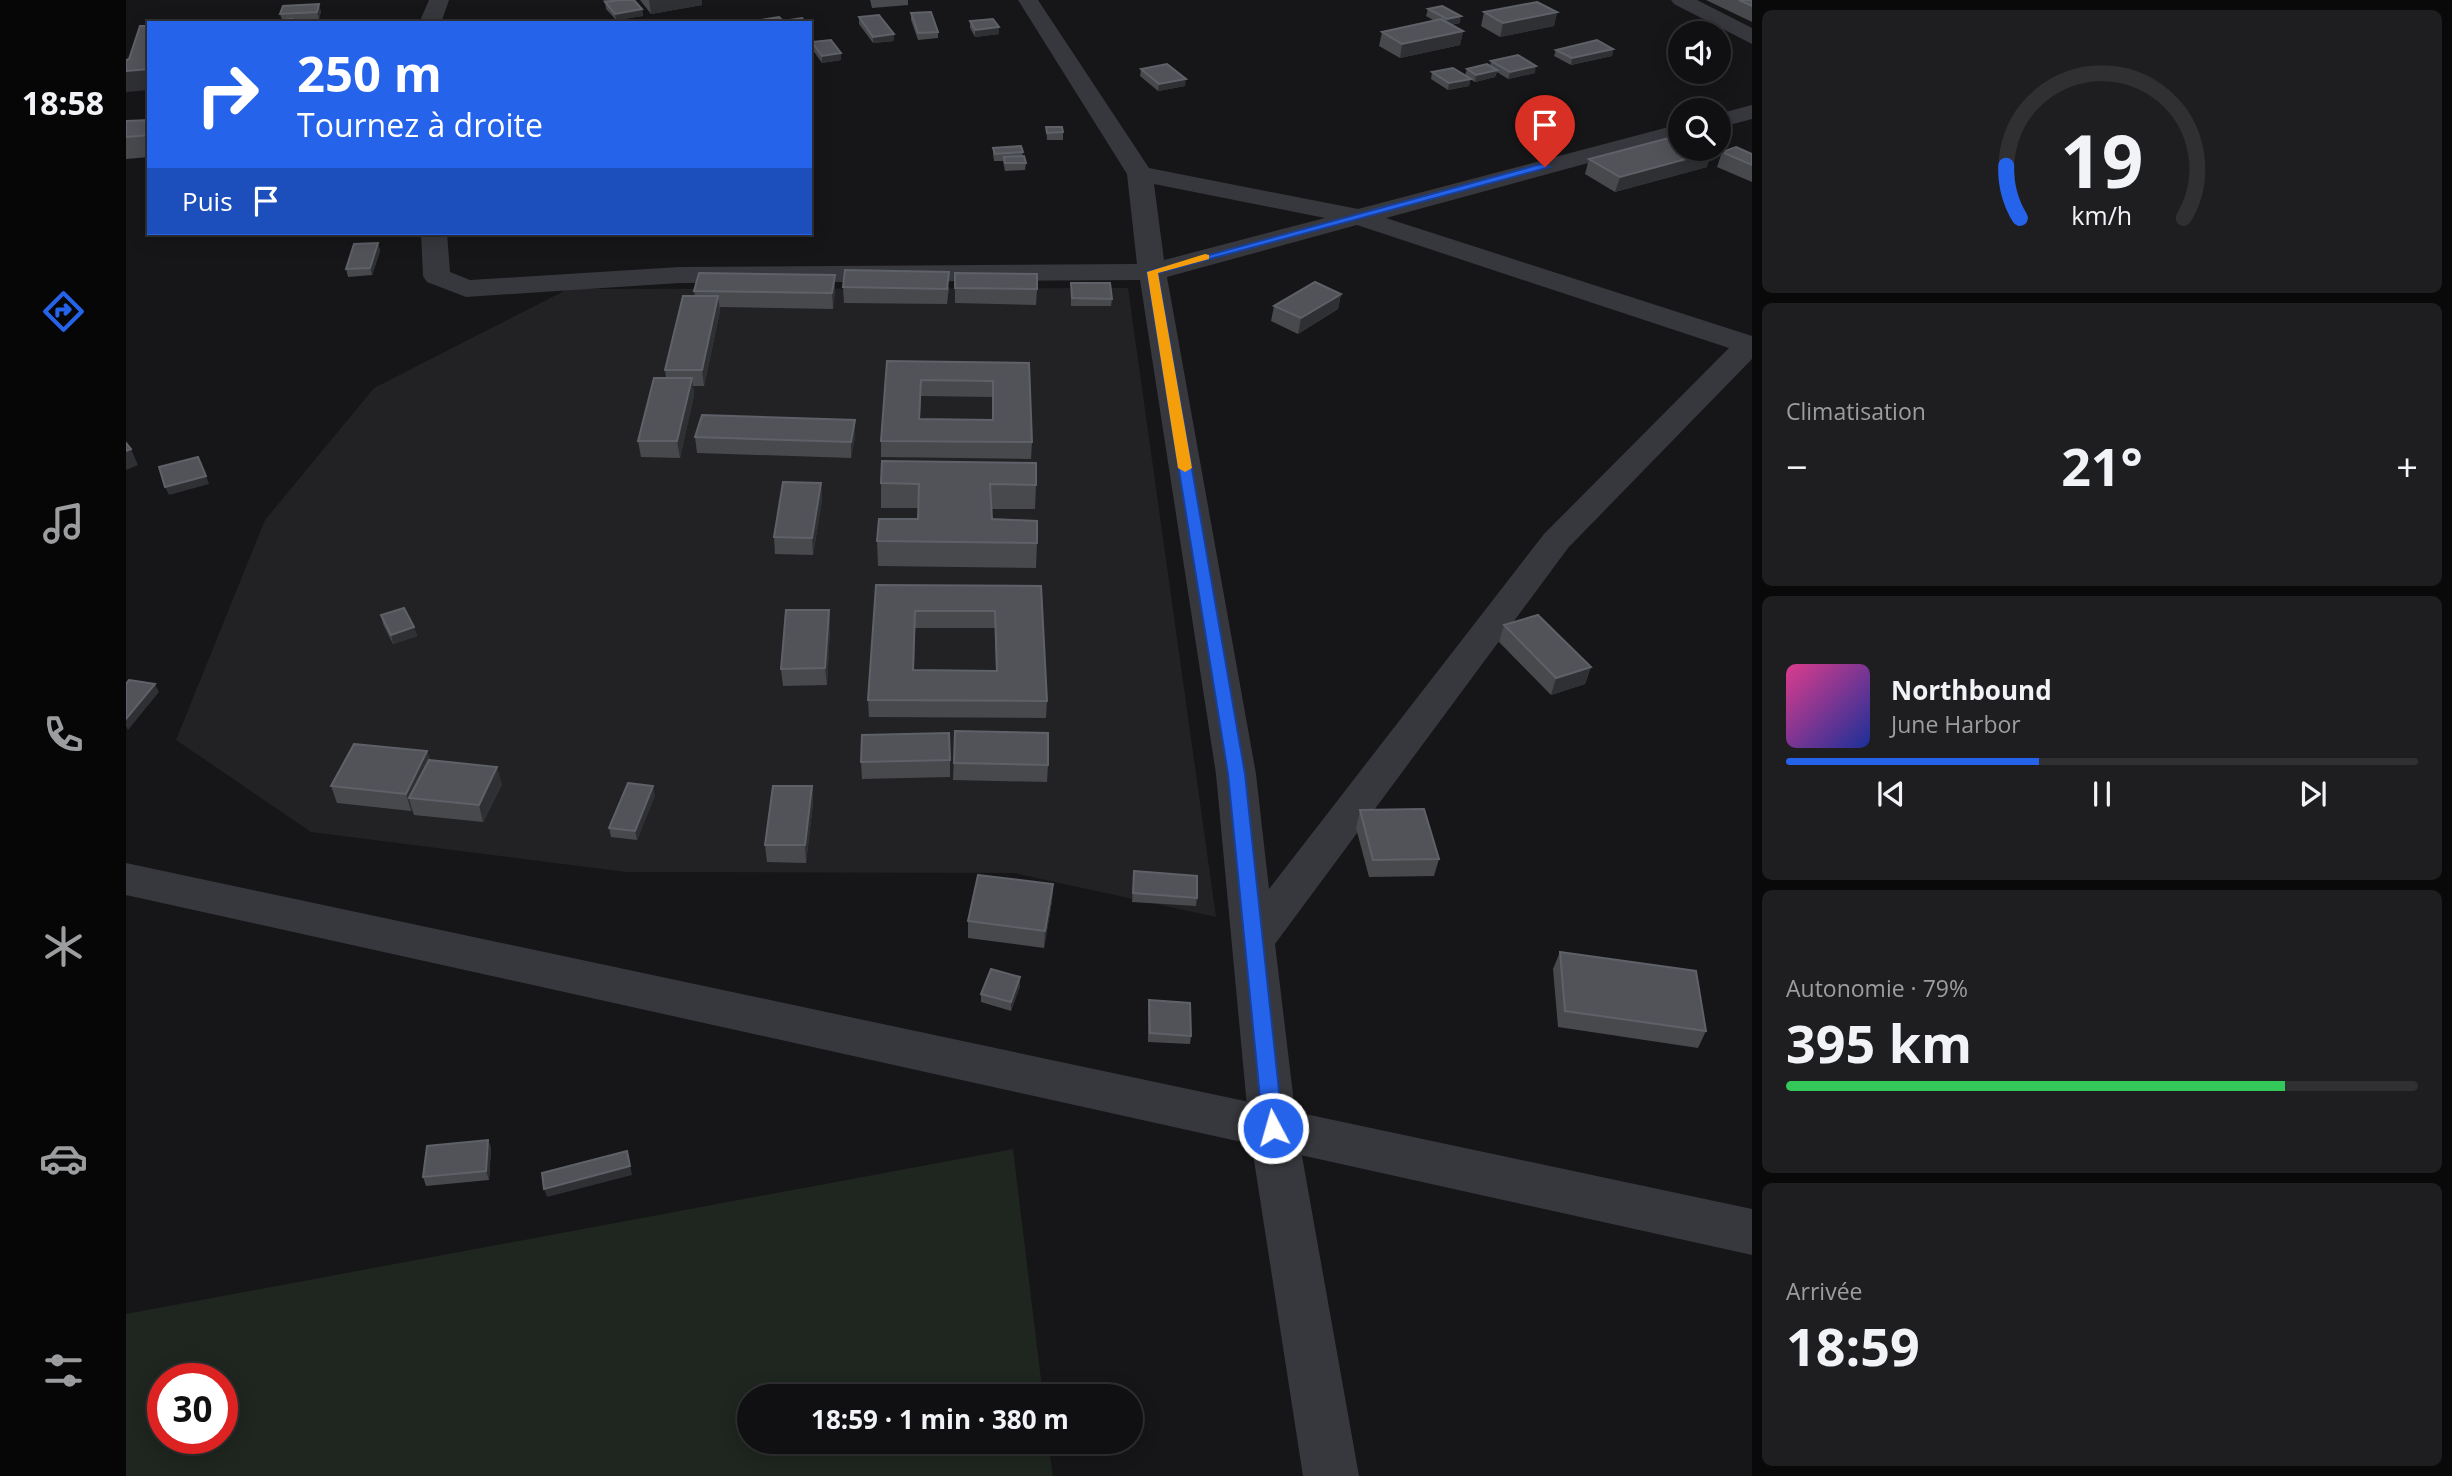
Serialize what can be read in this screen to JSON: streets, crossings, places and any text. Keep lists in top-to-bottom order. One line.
{"page":{"tabs":"18:58","turn":["250 m","Tournez à droite"],"then":"Puis","tile":["Climatisation",["Autonomie · 79%","395 km"],["Arrivée","18:59"]],"heat":["−","21°","+"],"song":["Northbound","June Harbor"],"limit":"30","trip":"18:59 · 1 min · 380 m","gauge":["19","km/h"]}}
